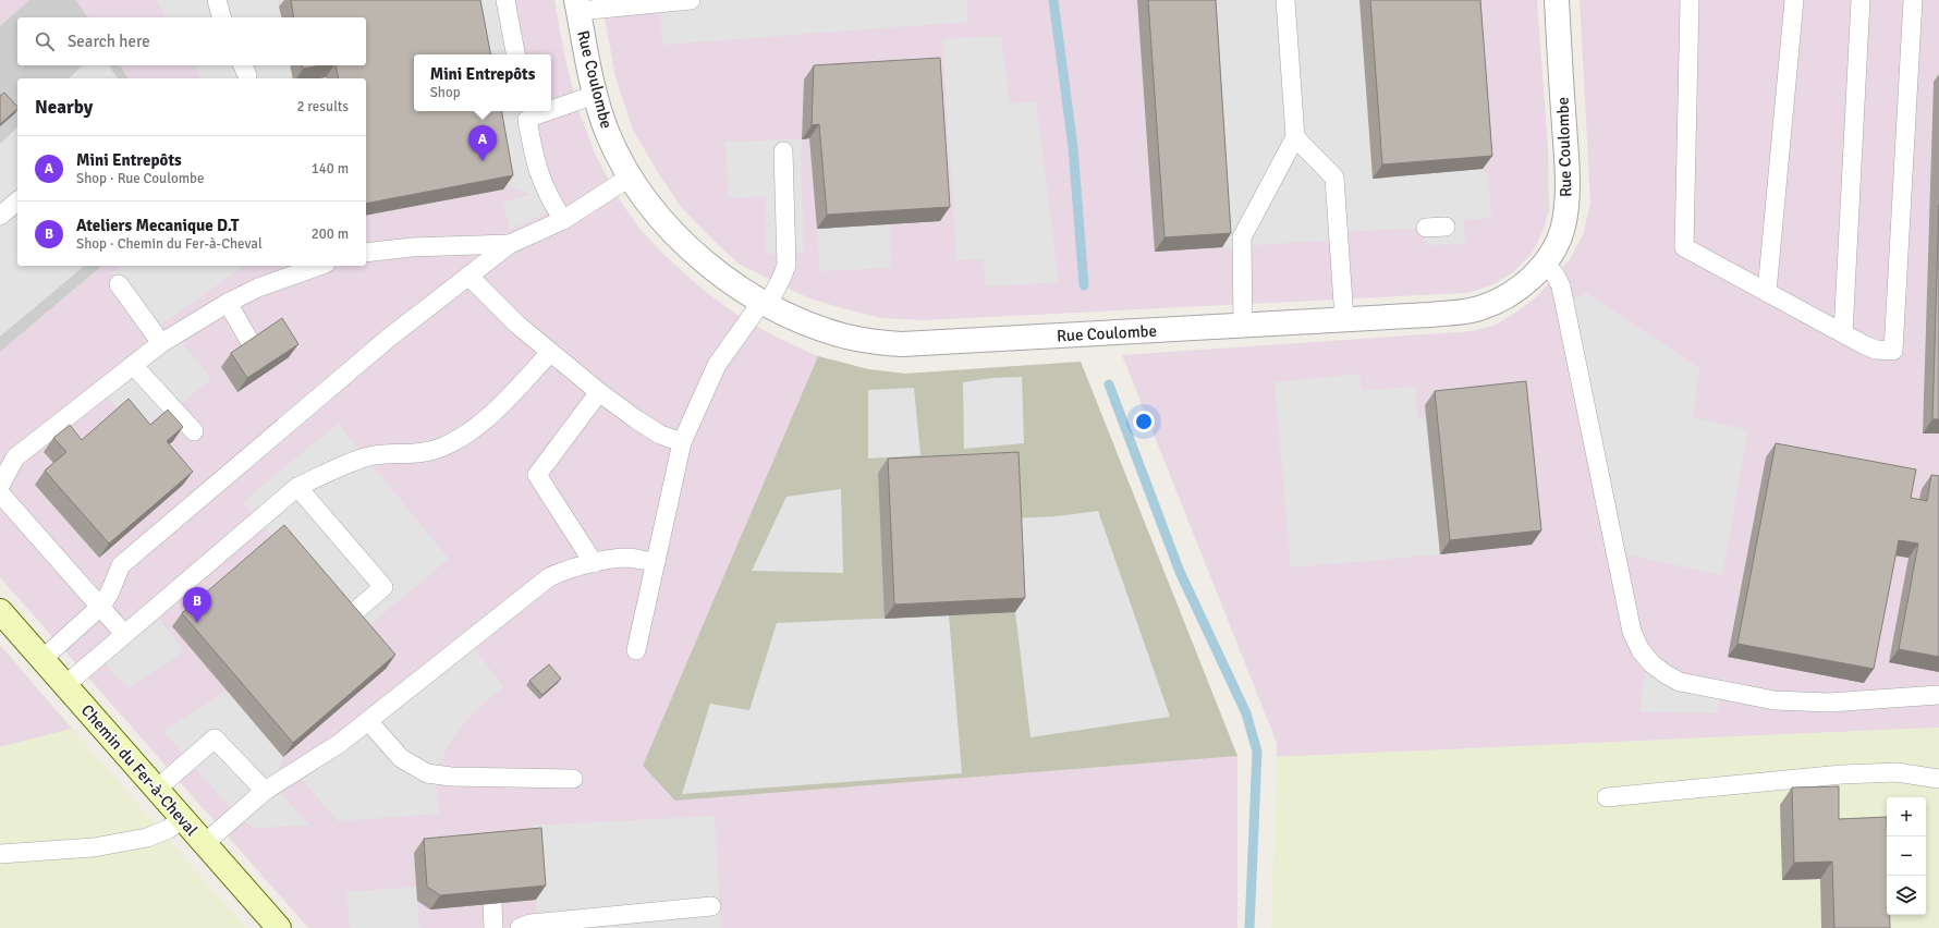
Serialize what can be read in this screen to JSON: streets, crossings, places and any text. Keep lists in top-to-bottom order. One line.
{"streets":{"street":["Rue Coulombe","Chemin du Fer-à-Cheval"]},"page":{"search":"Search here","popup":["Mini Entrepôts","Shop"],"heading":["Nearby","2 results"],"pins":["A","B"],"list":[{"mark":"A","name":"Mini Entrepôts","note":"Shop · Rue Coulombe","value":"140 m"},{"mark":"B","name":"Ateliers Mecanique D.T","note":"Shop · Chemin du Fer-à-Cheval","value":"200 m"}],"map_buttons":["+","−"]}}
